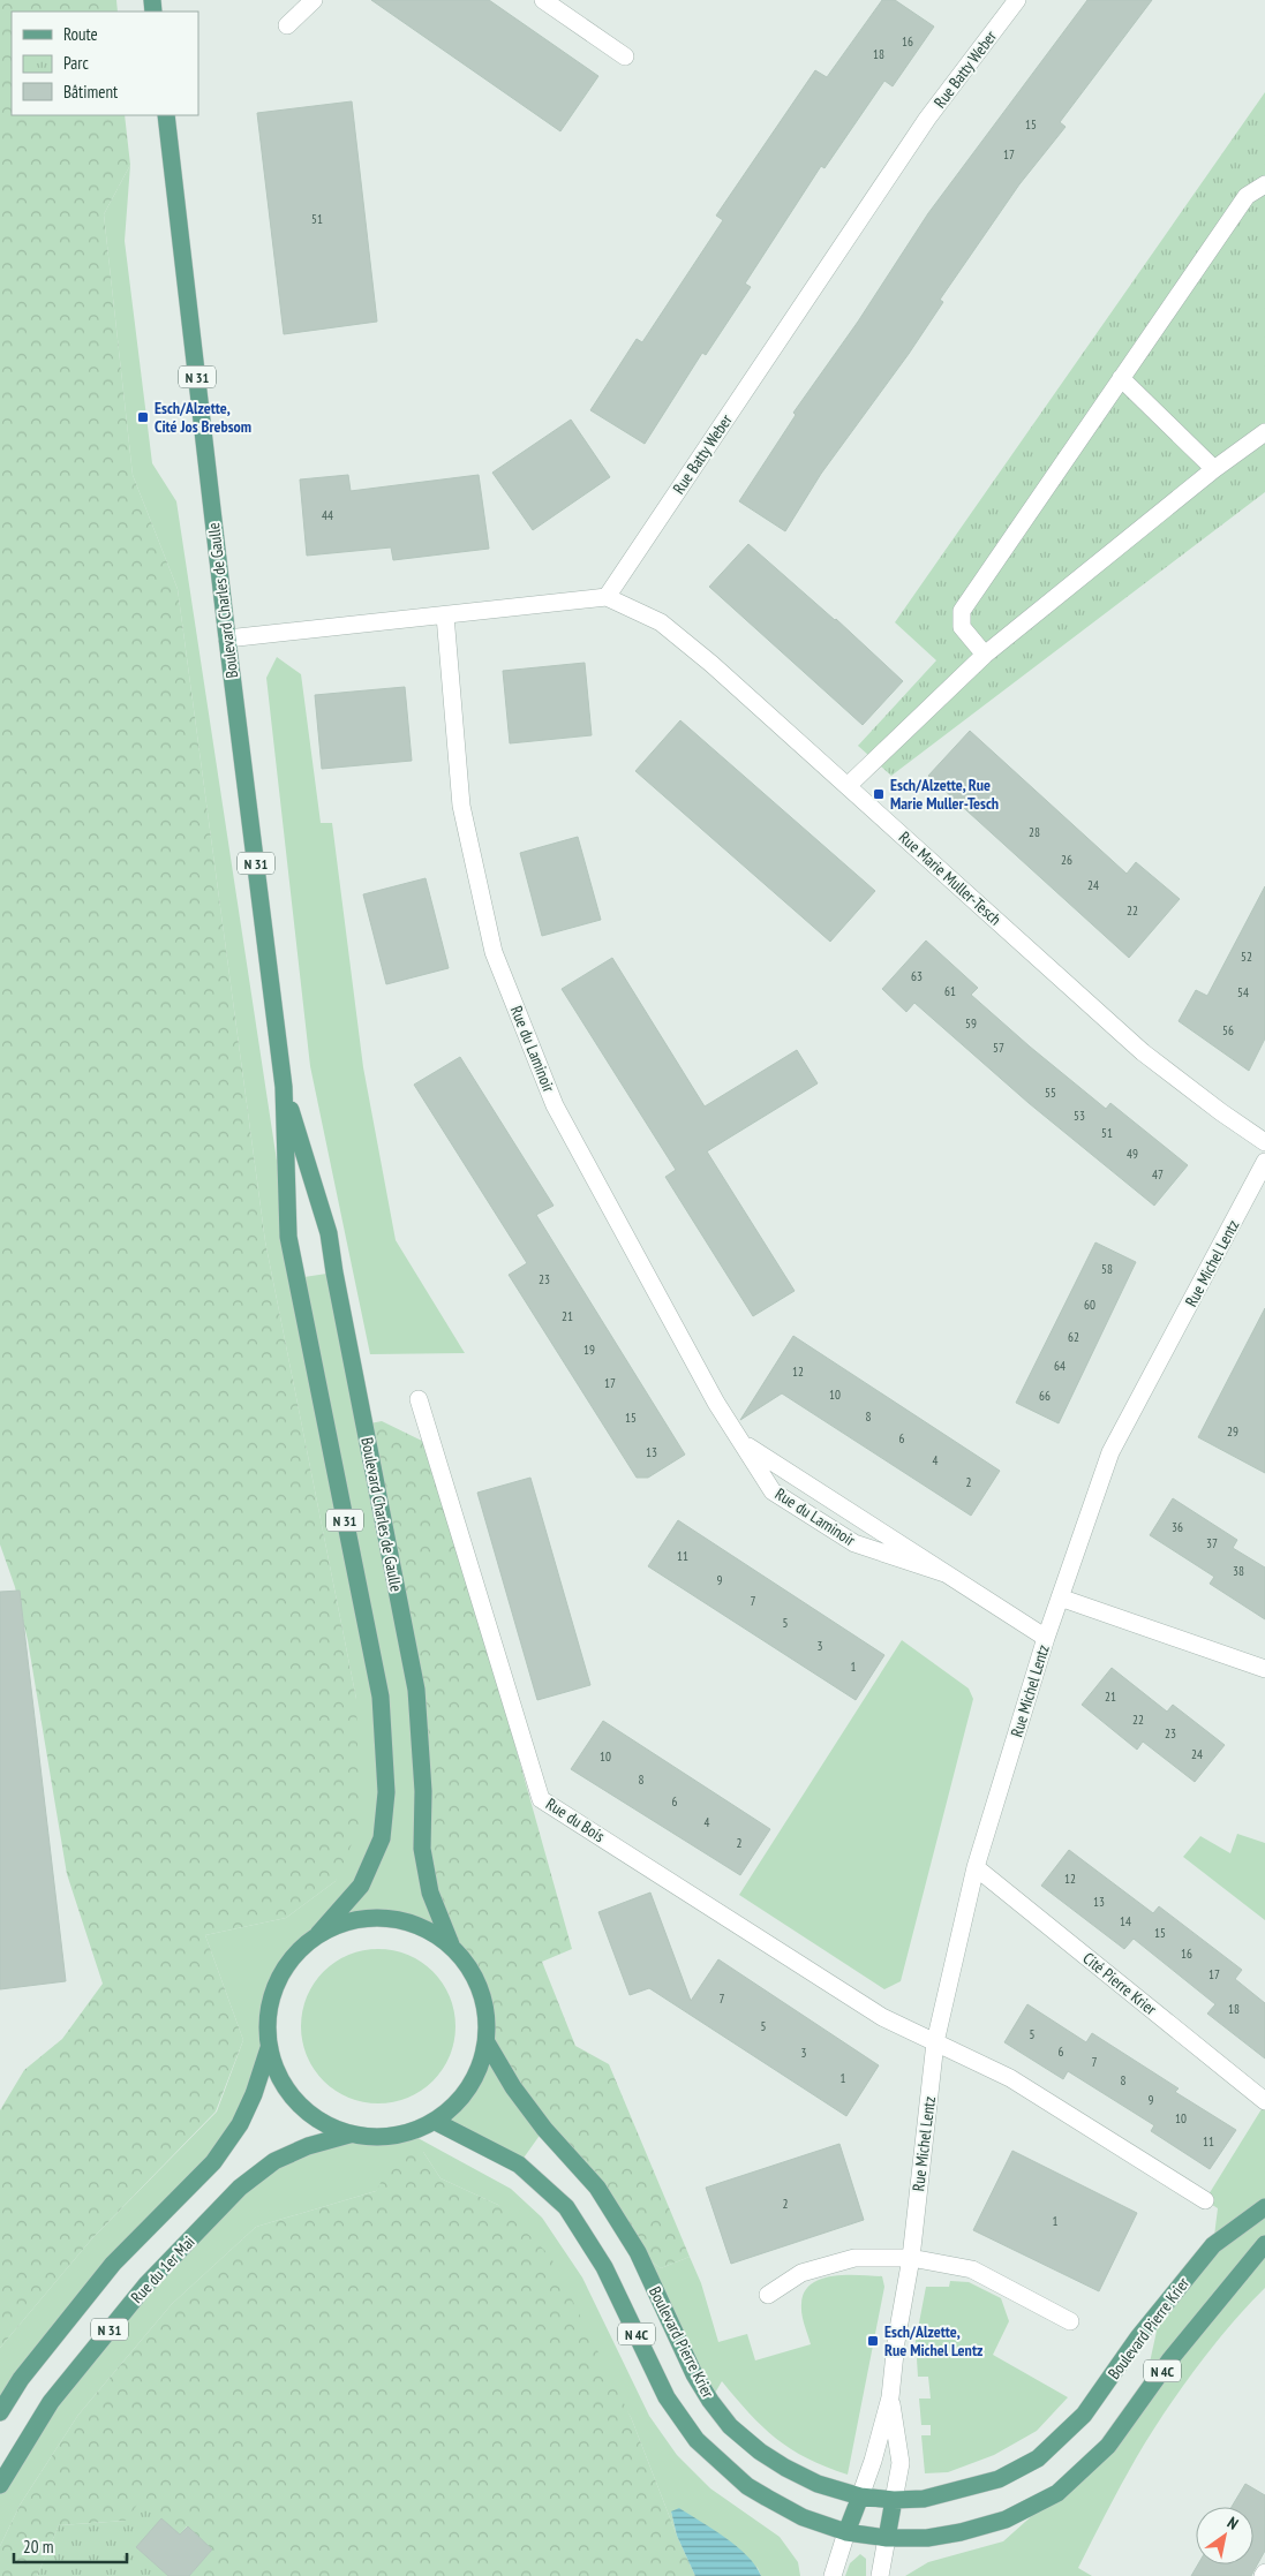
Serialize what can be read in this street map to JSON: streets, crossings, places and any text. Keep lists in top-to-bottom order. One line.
{"streets":{"main road":["N 31","Boulevard Charles de Gaulle","Rue du 1er Mai","Boulevard Pierre Krier","N 4C"],"street":["Rue Batty Weber","Rue Marie Muller-Tesch","Rue du Laminoir","Rue Michel Lentz","Rue du Bois","Cité Pierre Krier"]},"crossings":[["Rue Batty Weber","Rue Marie Muller-Tesch"],["Rue du Laminoir","Rue Michel Lentz"],["Rue Michel Lentz","Rue du Bois"],["Rue Michel Lentz","Cité Pierre Krier"]],"places":{"transit":["Esch/Alzette, Cité Jos Brebsom","Esch/Alzette, Rue Marie Muller-Tesch","Esch/Alzette, Rue Michel Lentz"]},"house_numbers":["16","18","15","17","51","44","28","26","24","22","52","63","61","54","59","56","57","55","53","51","49","47","58","23","60","21","62","19","64","12","17","10","66","8","15","29","6","13","4","2","36","37","11","38","9","7","5","3","1","21","22","23","24","10","8","6","4","2","12","13","14","15","16","17","7","18","5","5","6","3","7","1","8","9","10","11","2","1"],"legend":["Route","Parc","Bâtiment"],"scale_bar":"20 m","north":"top right"}
